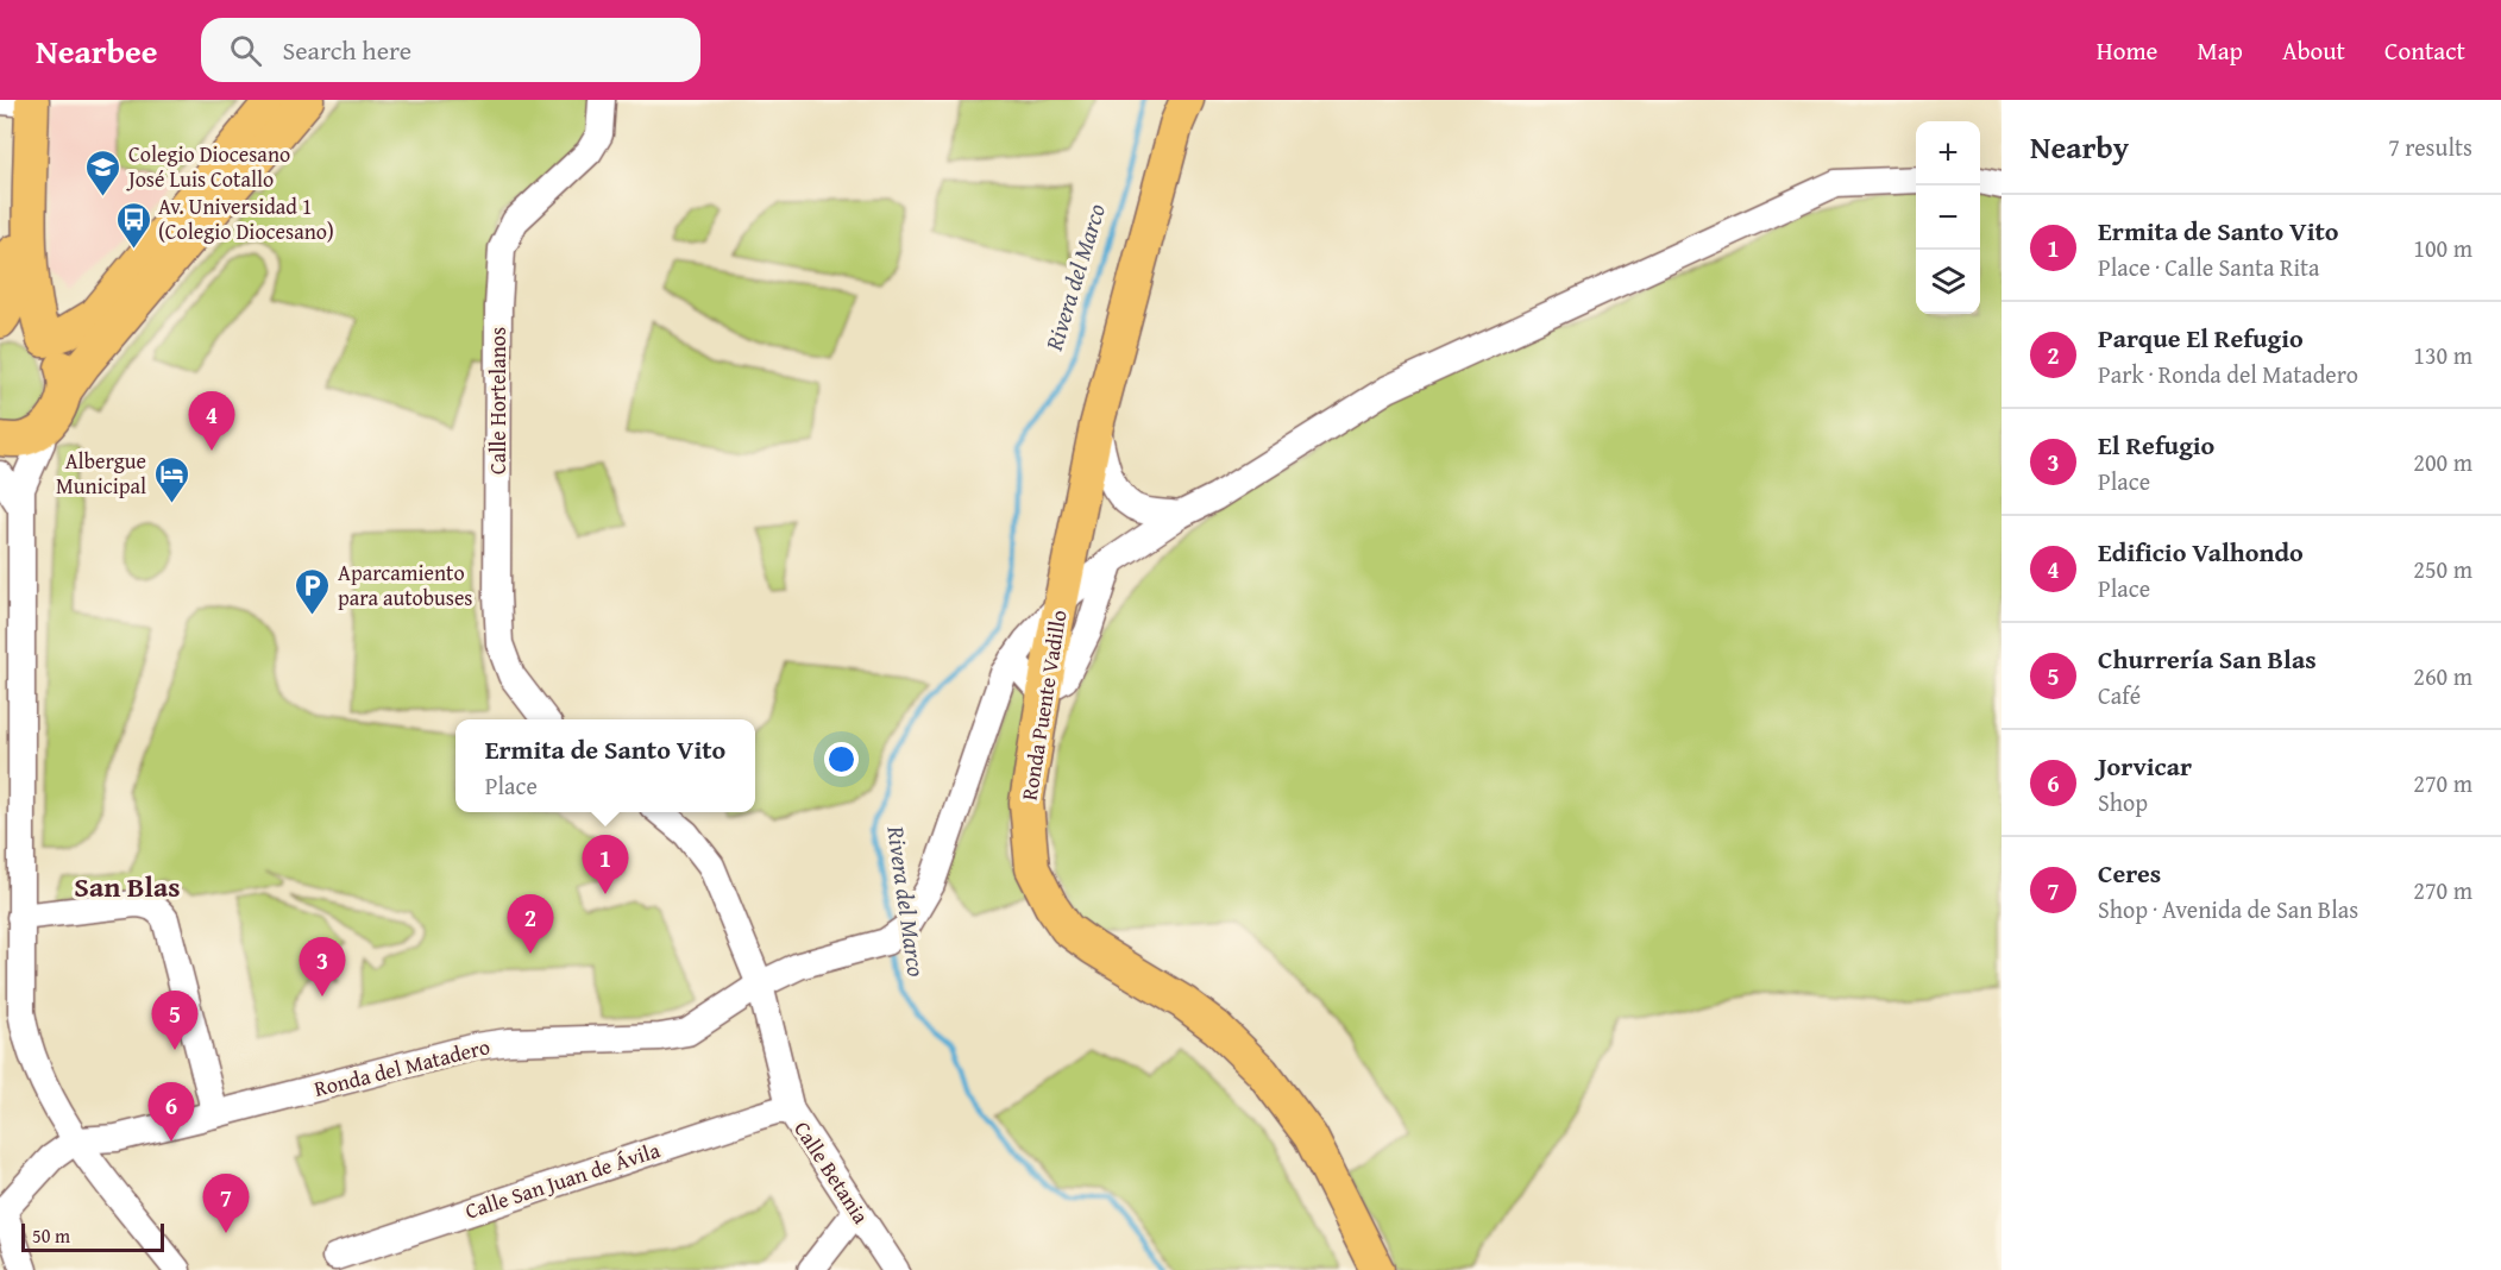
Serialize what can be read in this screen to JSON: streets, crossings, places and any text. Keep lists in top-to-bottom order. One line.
{"streets":{"main road":["Ronda Puente Vadillo"],"street":["Calle Hortelanos","Ronda del Matadero","Calle Betania","Calle San Juan de Ávila"]},"crossings":[["Ronda del Matadero","Calle Betania"],["Calle Betania","Calle San Juan de Ávila"]],"districts":["San Blas"],"water":["Rivera del Marco"],"places":{"school or university":["Colegio Diocesano José Luis Cotallo"],"bus stop":["Av. Universidad 1 (Colegio Diocesano)"],"hotel":["Albergue Municipal"],"parking":["Aparcamiento para autobuses"]},"scale_bar":"50 m","page":{"header":"Nearbee","search":"Search here","nav":["Home","Map","About","Contact"],"heading":["Nearby","7 results"],"map_buttons":["+","−"],"list":[{"mark":"1","name":"Ermita de Santo Vito","note":"Place · Calle Santa Rita","value":"100 m"},{"mark":"2","name":"Parque El Refugio","note":"Park · Ronda del Matadero","value":"130 m"},{"mark":"3","name":"El Refugio","note":"Place","value":"200 m"},{"mark":"4","name":"Edificio Valhondo","note":"Place","value":"250 m"},{"mark":"5","name":"Churrería San Blas","note":"Café","value":"260 m"},{"mark":"6","name":"Jorvicar","note":"Shop","value":"270 m"},{"mark":"7","name":"Ceres","note":"Shop · Avenida de San Blas","value":"270 m"}],"pins":["4","1","2","3","5","6","7"],"popup":["Ermita de Santo Vito","Place"],"scale":"50 m"}}
